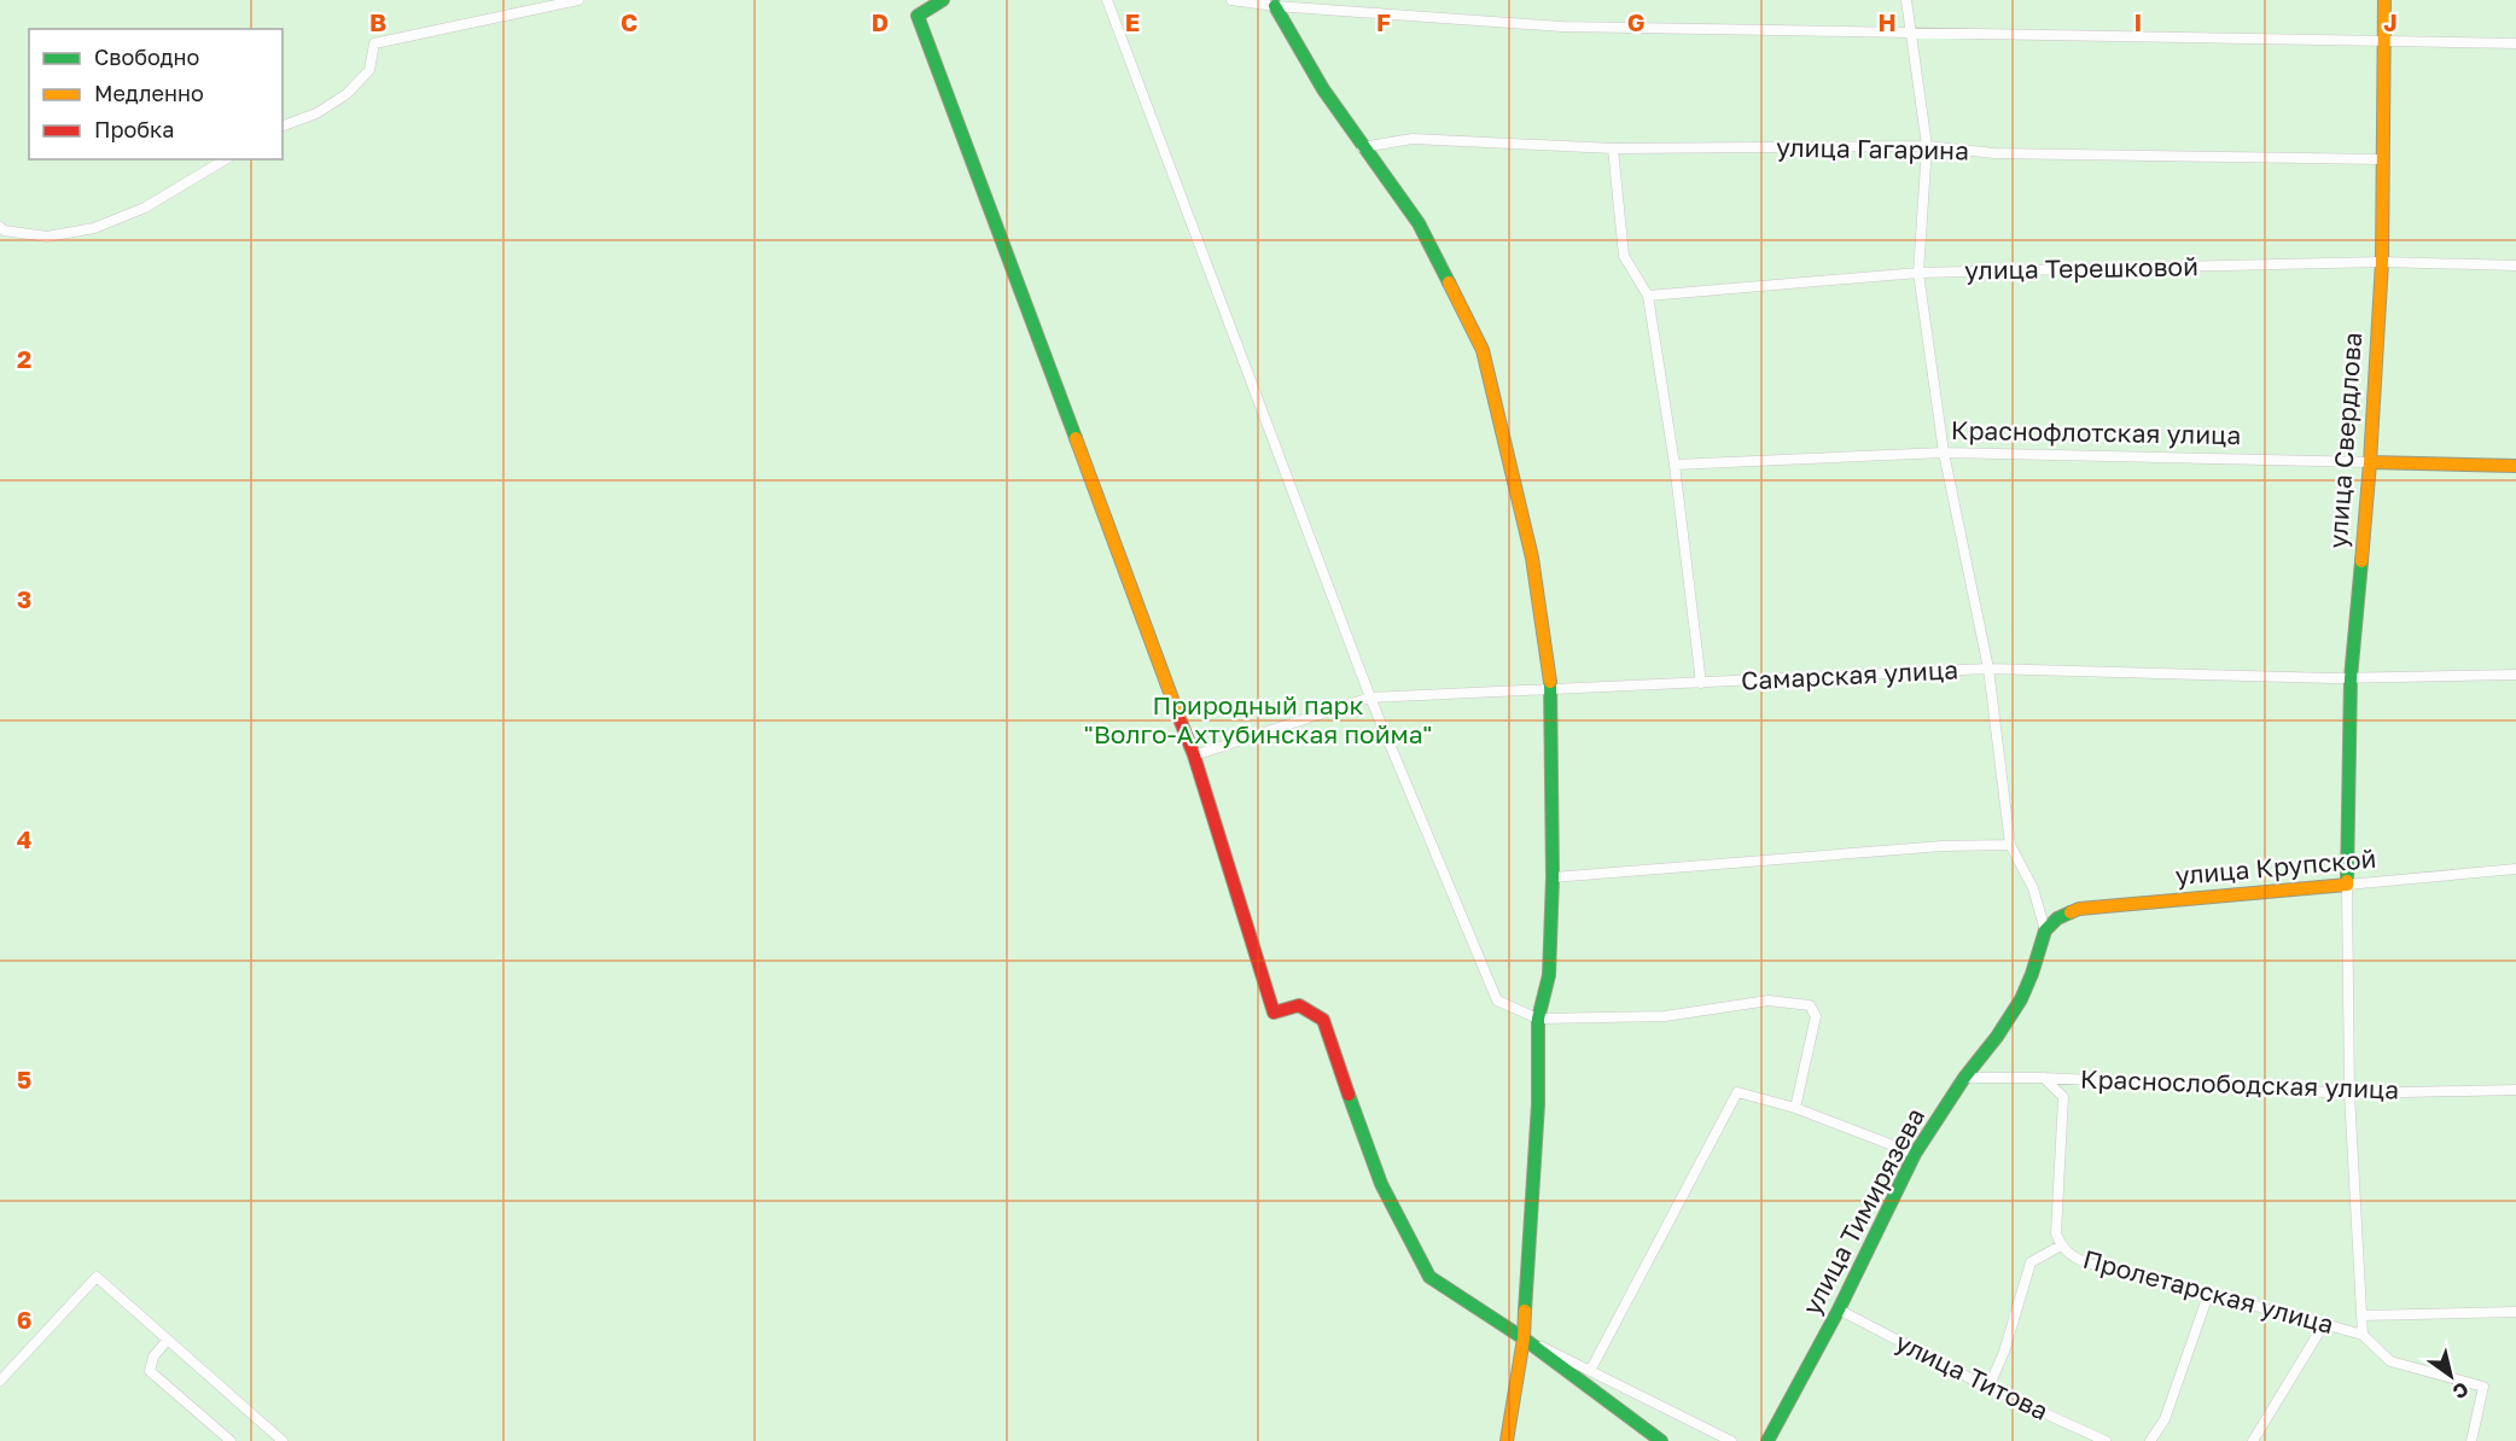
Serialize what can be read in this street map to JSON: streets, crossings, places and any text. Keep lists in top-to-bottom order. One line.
{"streets":{"street":["улица Гагарина","улица Терешковой","Краснофлотская улица","улица Свердлова","Самарская улица","улица Крупской","Краснослободская улица","улица Тимирязева","Пролетарская улица","улица Титова"]},"crossings":[["улица Гагарина","улица Свердлова"],["улица Терешковой","улица Свердлова"],["Краснофлотская улица","улица Свердлова"],["улица Свердлова","Самарская улица"],["улица Свердлова","улица Крупской"],["улица Крупской","улица Тимирязева"],["Краснослободская улица","улица Тимирязева"],["Краснослободская улица","Пролетарская улица"],["улица Тимирязева","улица Титова"]],"parks":["Природный парк \"Волго-Ахтубинская пойма\""],"legend":["Свободно","Медленно","Пробка"],"north":"bottom right","grid":{"columns":["B","C","D","E","F","G","H","I","J"],"rows":["2","3","4","5","6"]}}
